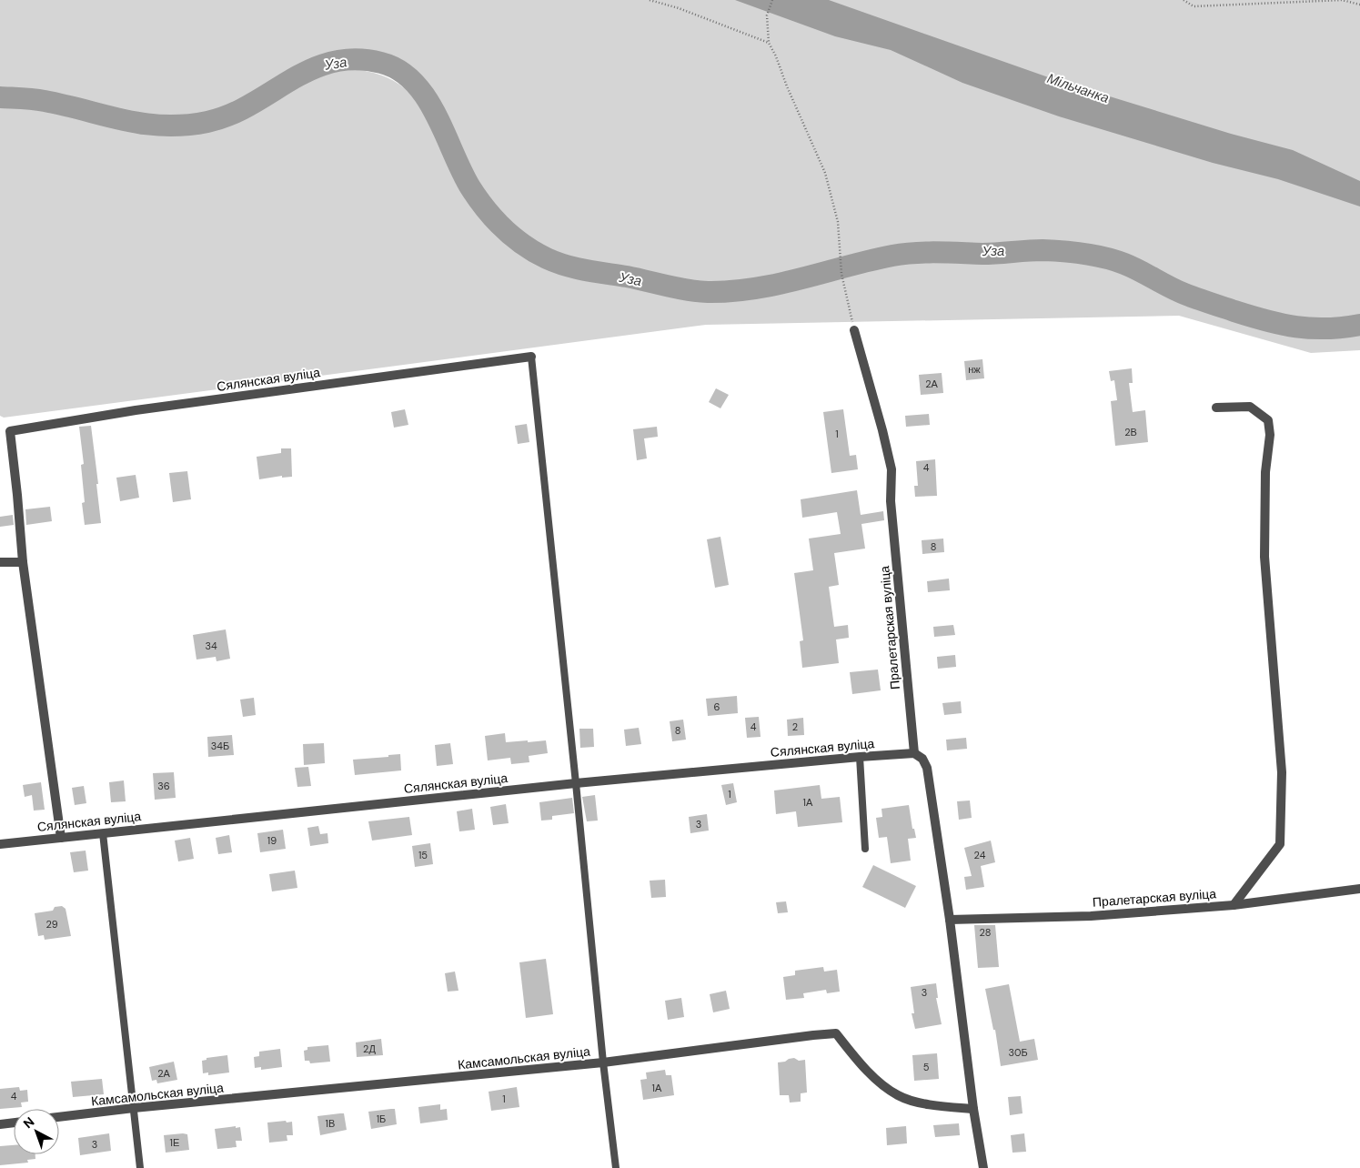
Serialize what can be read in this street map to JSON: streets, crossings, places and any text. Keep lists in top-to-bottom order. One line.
{"streets":{"street":["Сялянская вуліца","Пралетарская вуліца","Камсамольская вуліца"]},"crossings":[["Сялянская вуліца","Пралетарская вуліца"]],"water":["Уза","Мільчанка"],"house_numbers":["нж","2А","2В","1","4","8","34","6","4","2","8","34Б","36","1","1А","3","19","15","24","29","28","3","2Д","30Б","5","2А","1А","4","1","1Б","1В","1Е","3"],"north":"top left"}
